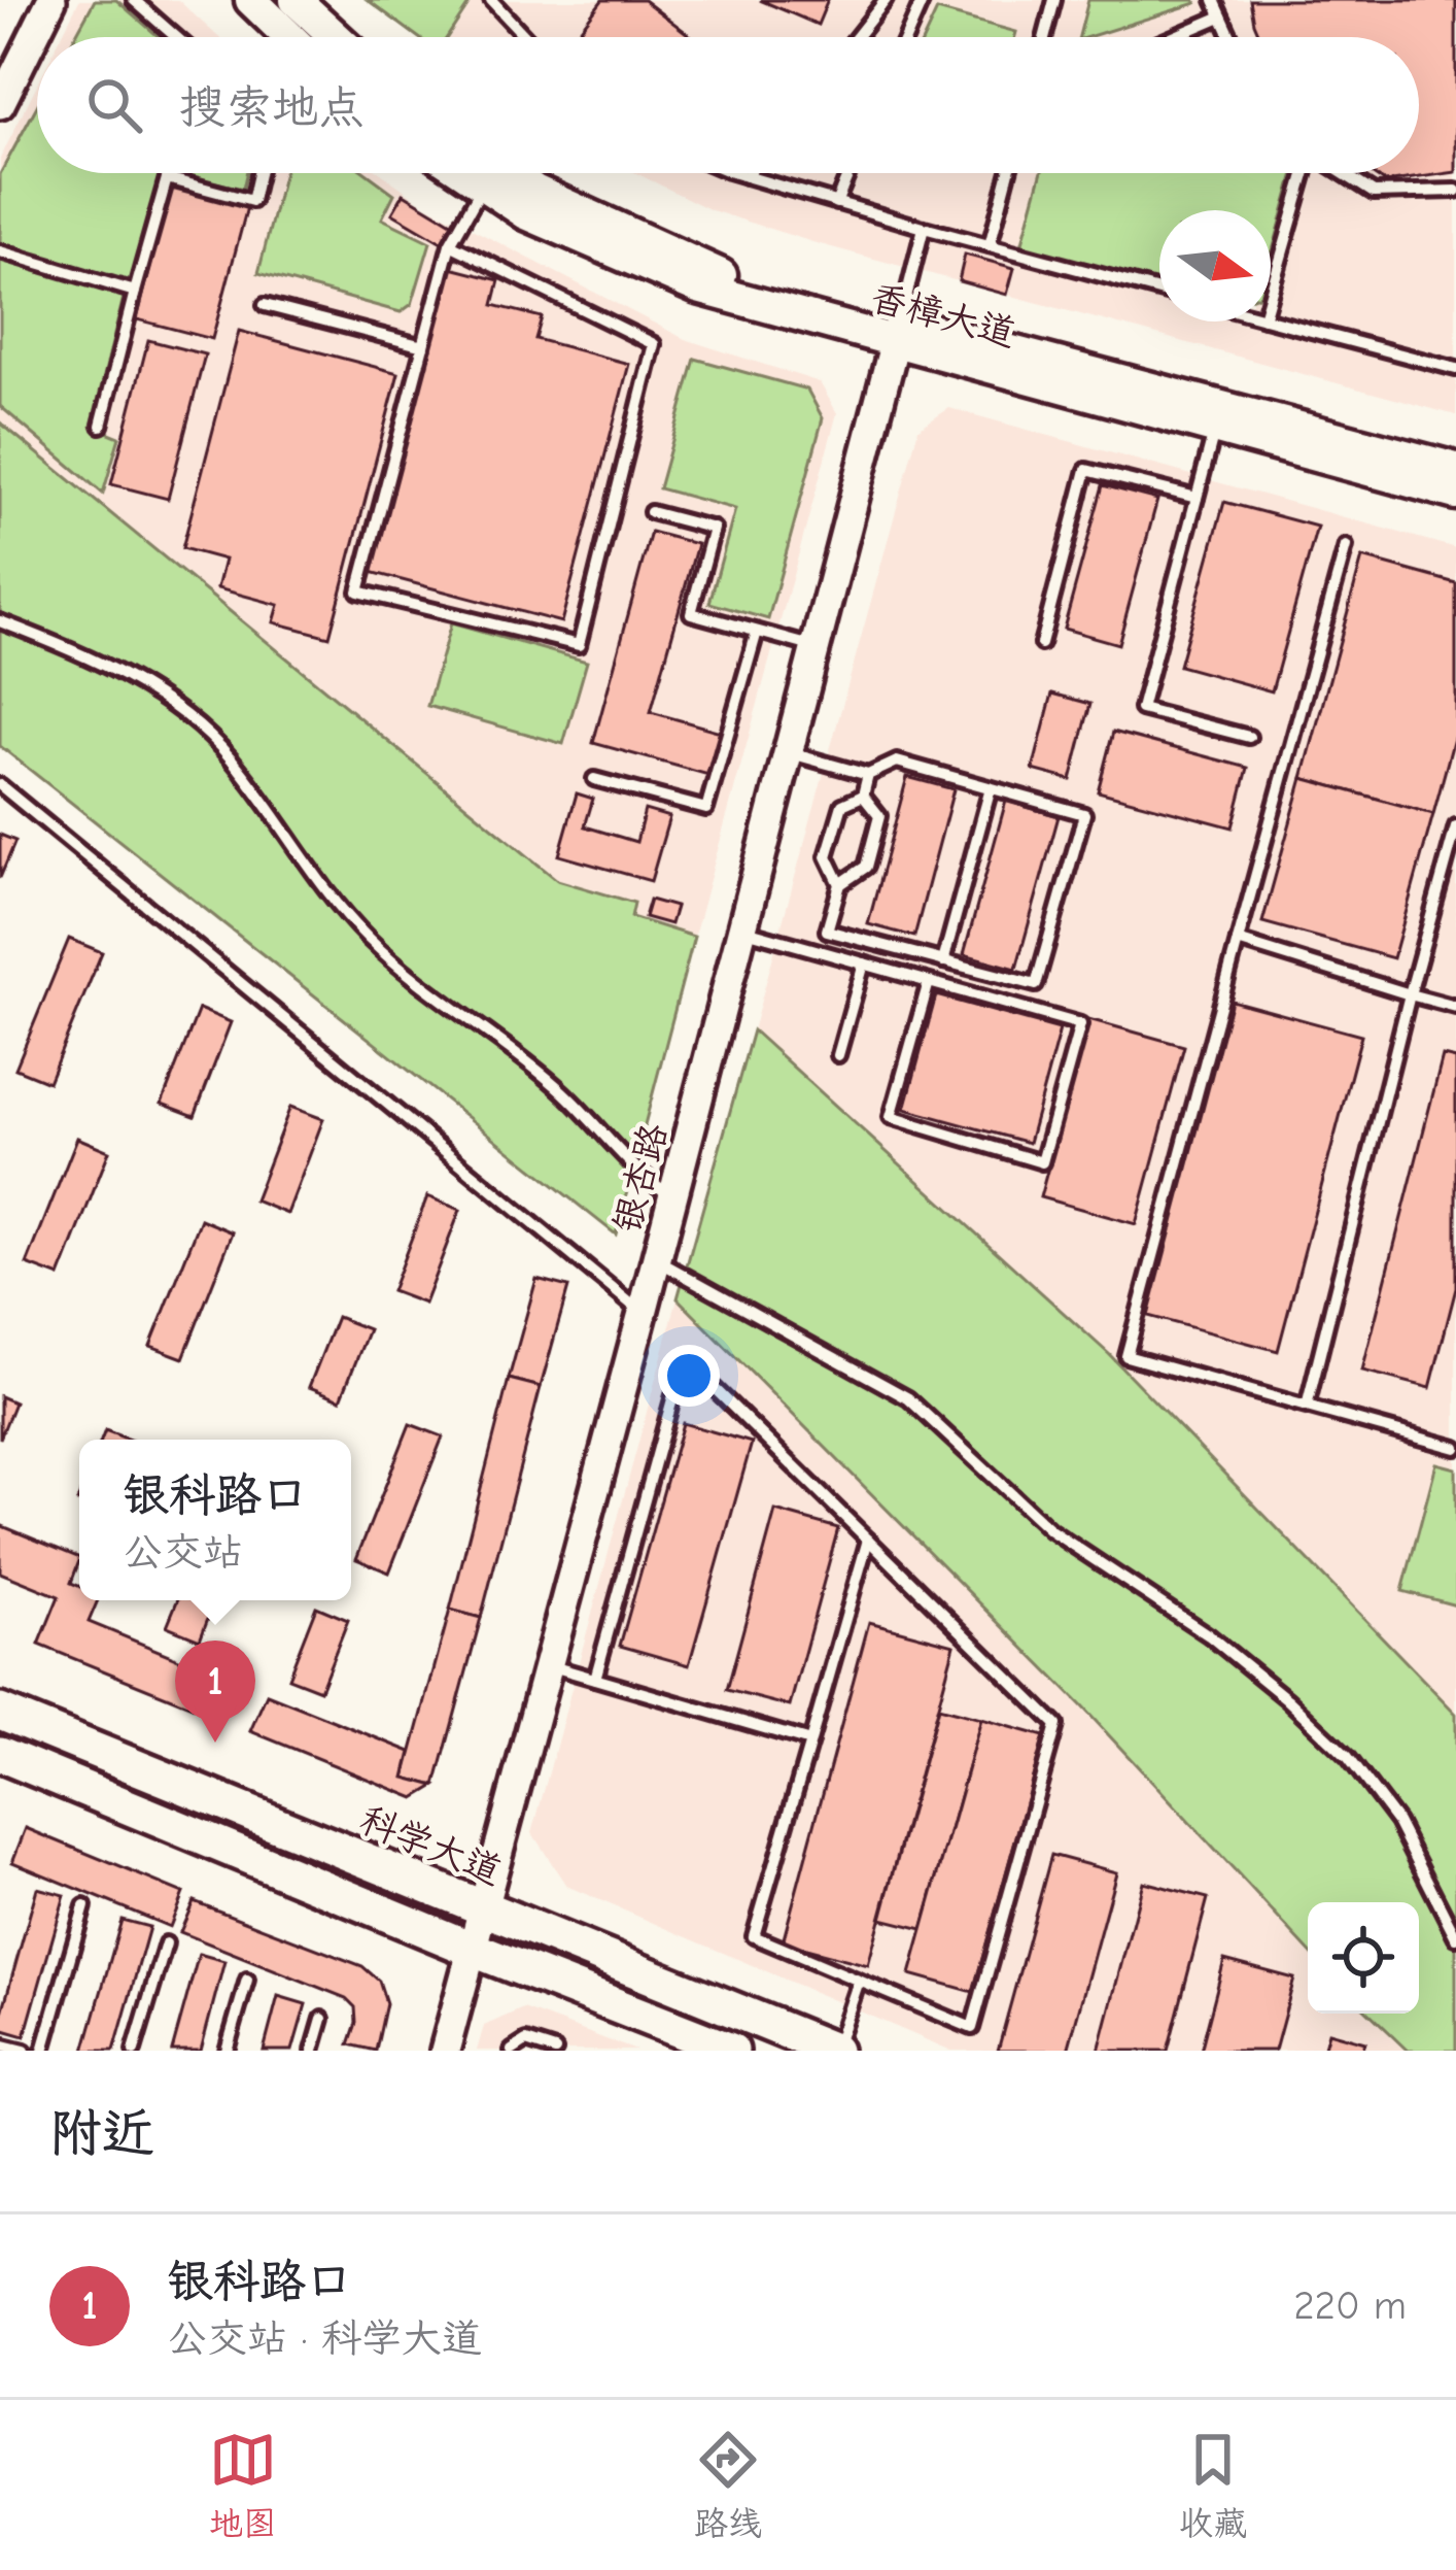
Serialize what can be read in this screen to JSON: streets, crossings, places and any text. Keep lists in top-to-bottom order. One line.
{"streets":{"main road":["香樟大道","科学大道"],"street":["银杏路"]},"crossings":[["香樟大道","银杏路"],["银杏路","科学大道"]],"north":"right","page":{"search":"搜索地点","popup":["银科路口","公交站"],"pins":"1","heading":"附近","list":[{"mark":"1","name":"银科路口","note":"公交站 · 科学大道","value":"220 m"}],"nav":["地图","路线","收藏"]}}
